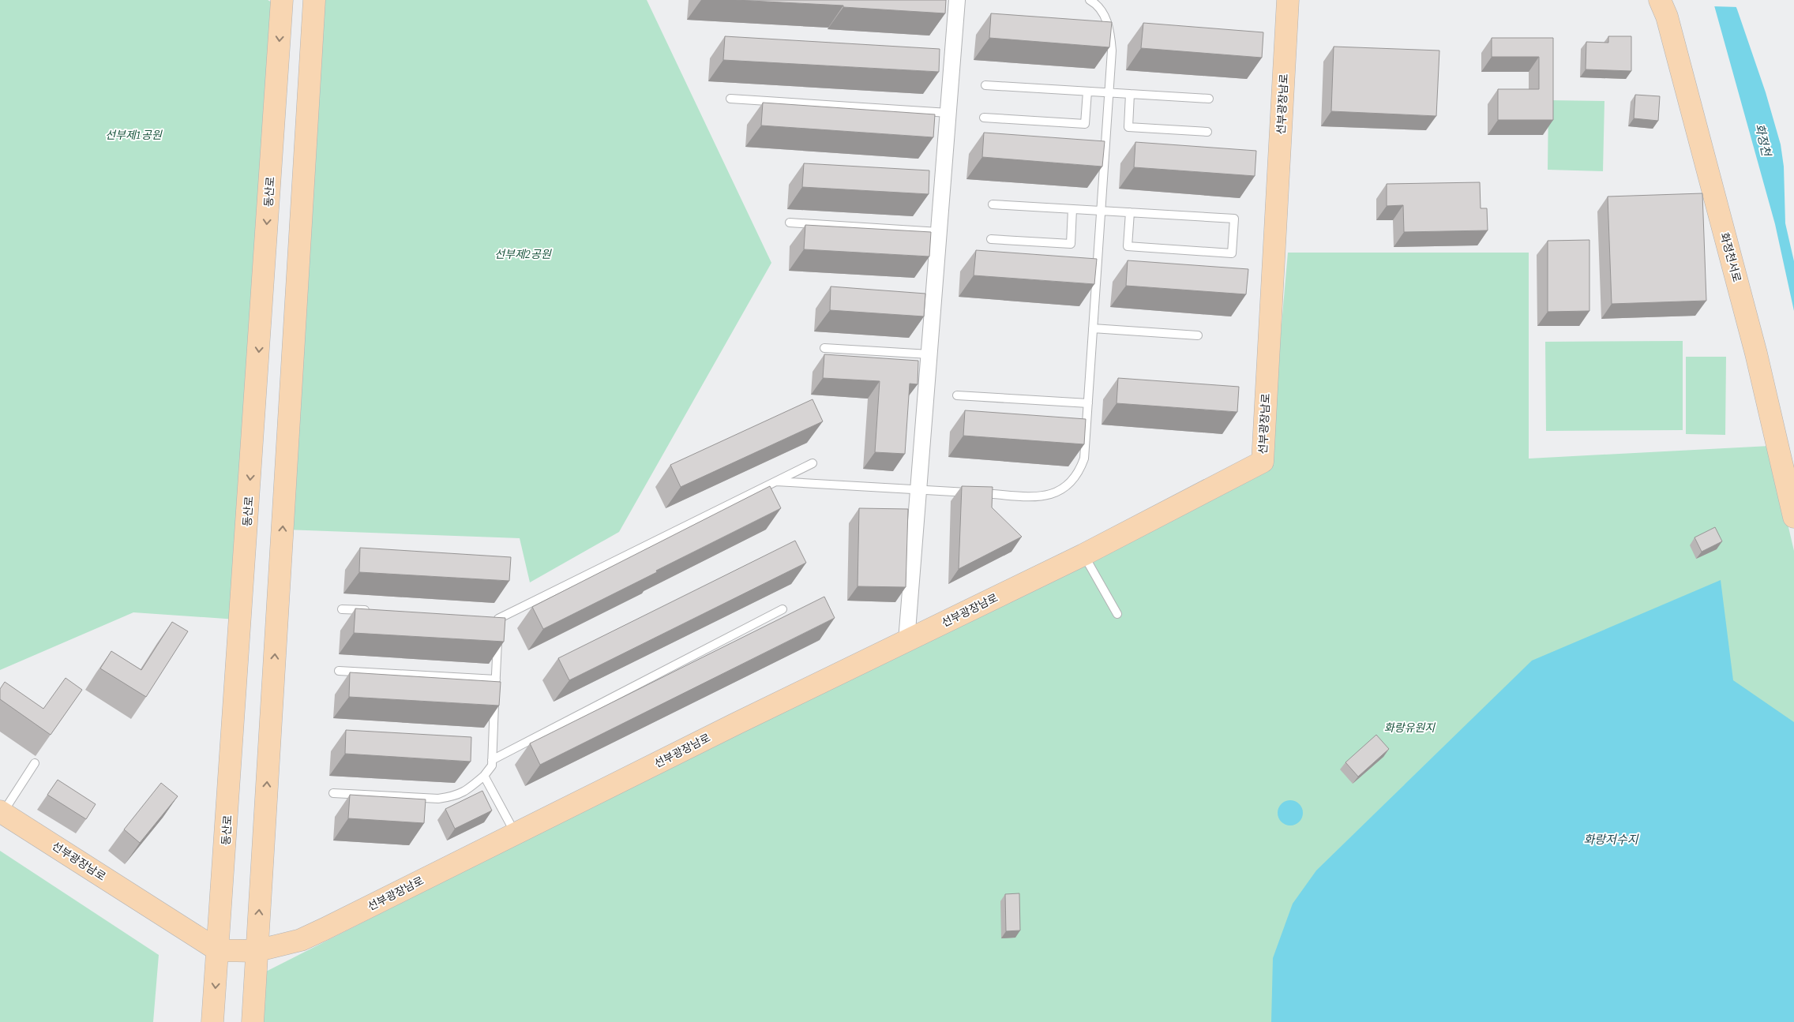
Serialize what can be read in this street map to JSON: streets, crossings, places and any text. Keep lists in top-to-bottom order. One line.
{"streets":{"street":["선부광장남로","동산로","화정천서로"]},"crossings":[["선부광장남로","동산로"]],"water":["화정천","화랑저수지"],"parks":["선부제1공원","선부제2공원","화랑유원지"]}
